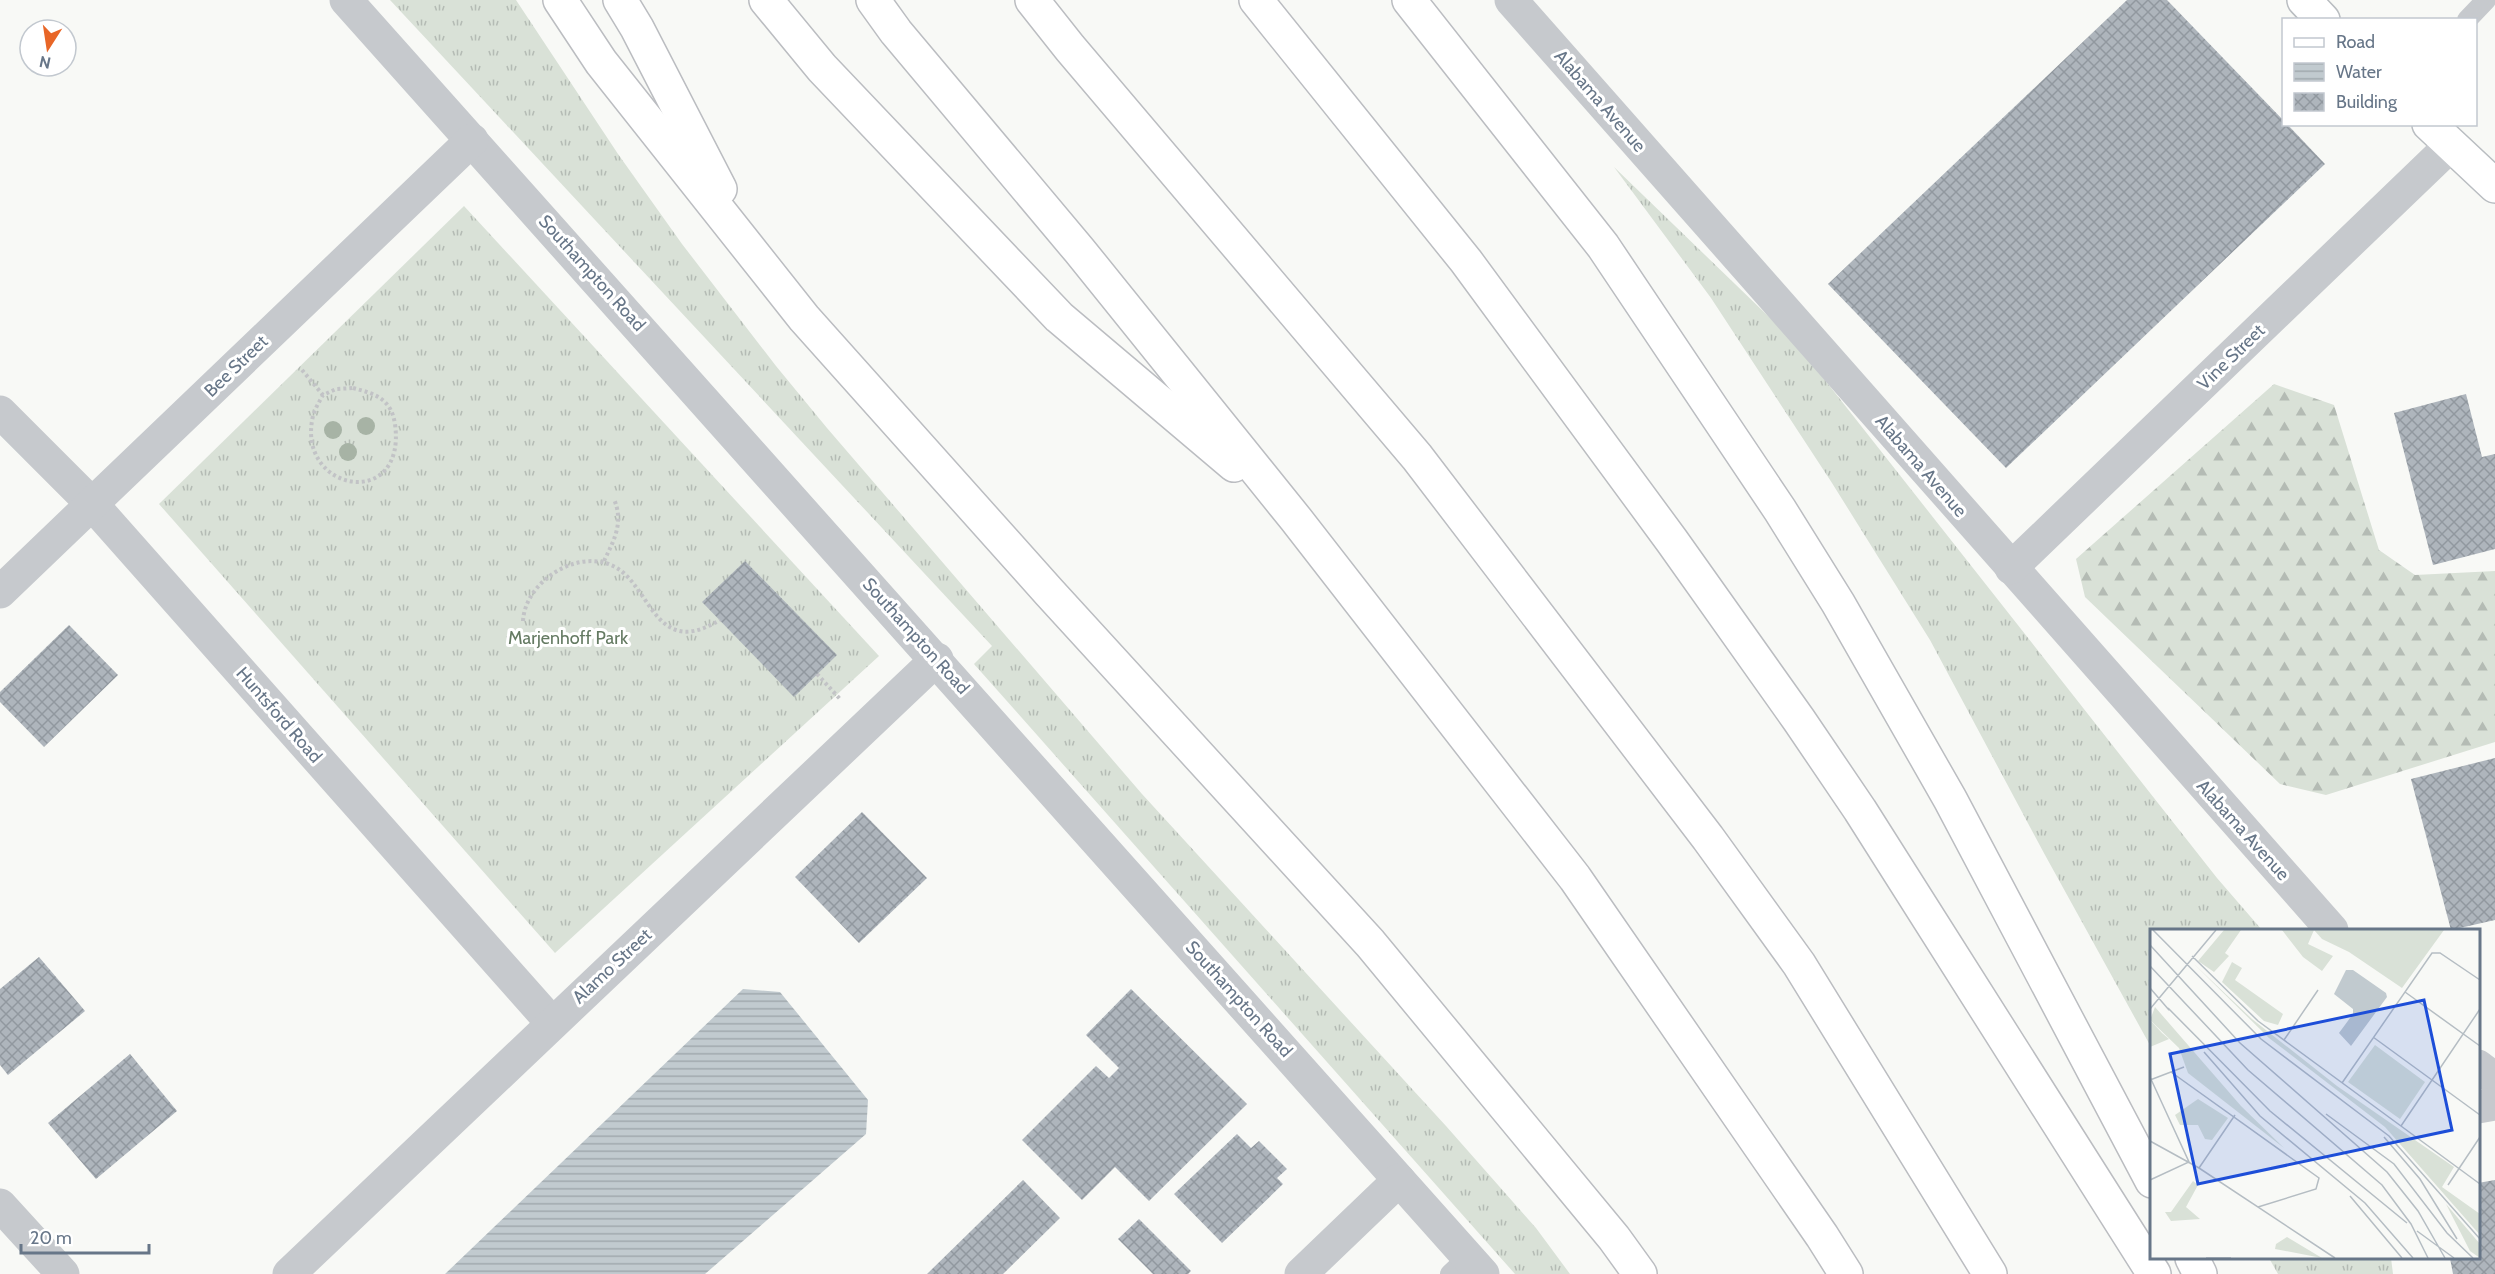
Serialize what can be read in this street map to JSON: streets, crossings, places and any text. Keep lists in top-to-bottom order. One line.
{"streets":{"street":["Alabama Avenue","Southampton Road","Vine Street","Bee Street","Huntsford Road","Alamo Street"]},"crossings":[["Alabama Avenue","Vine Street"],["Southampton Road","Bee Street"],["Southampton Road","Alamo Street"],["Bee Street","Huntsford Road"],["Huntsford Road","Alamo Street"]],"parks":["Marjenhoff Park"],"legend":["Road","Water","Building"],"scale_bar":"20 m","north":"bottom"}
